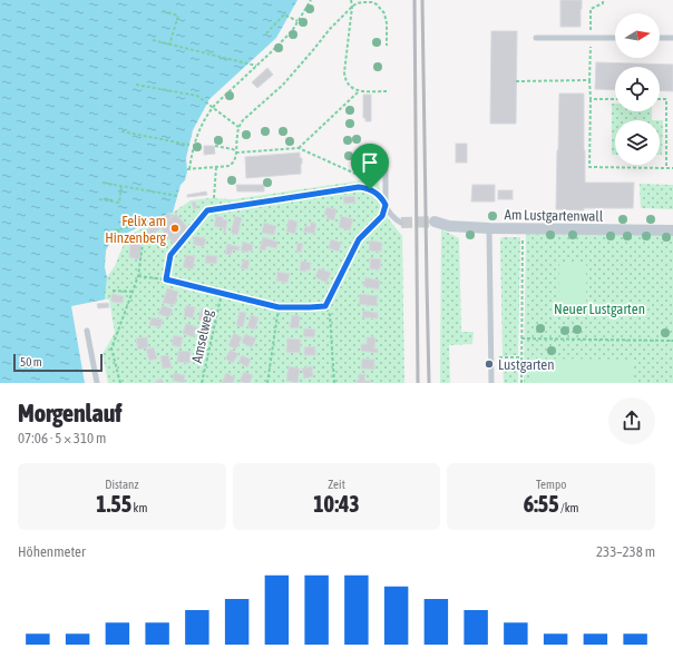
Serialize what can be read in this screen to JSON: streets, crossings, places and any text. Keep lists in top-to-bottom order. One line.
{"streets":{"street":["Am Lustgartenwall"],"path":["Amselweg"]},"parks":["Neuer Lustgarten"],"places":["Felix am Hinzenberg","Lustgarten"],"scale_bar":"50 m","north":"right","page":{"scale":"50 m","heading":["Morgenlauf","07:06 · 5 × 310 m"],"stats":[["Distanz","1.55 km"],["Zeit","10:43"],["Tempo","6:55 /km"]],"chart":["Höhenmeter","233–238 m"]}}
